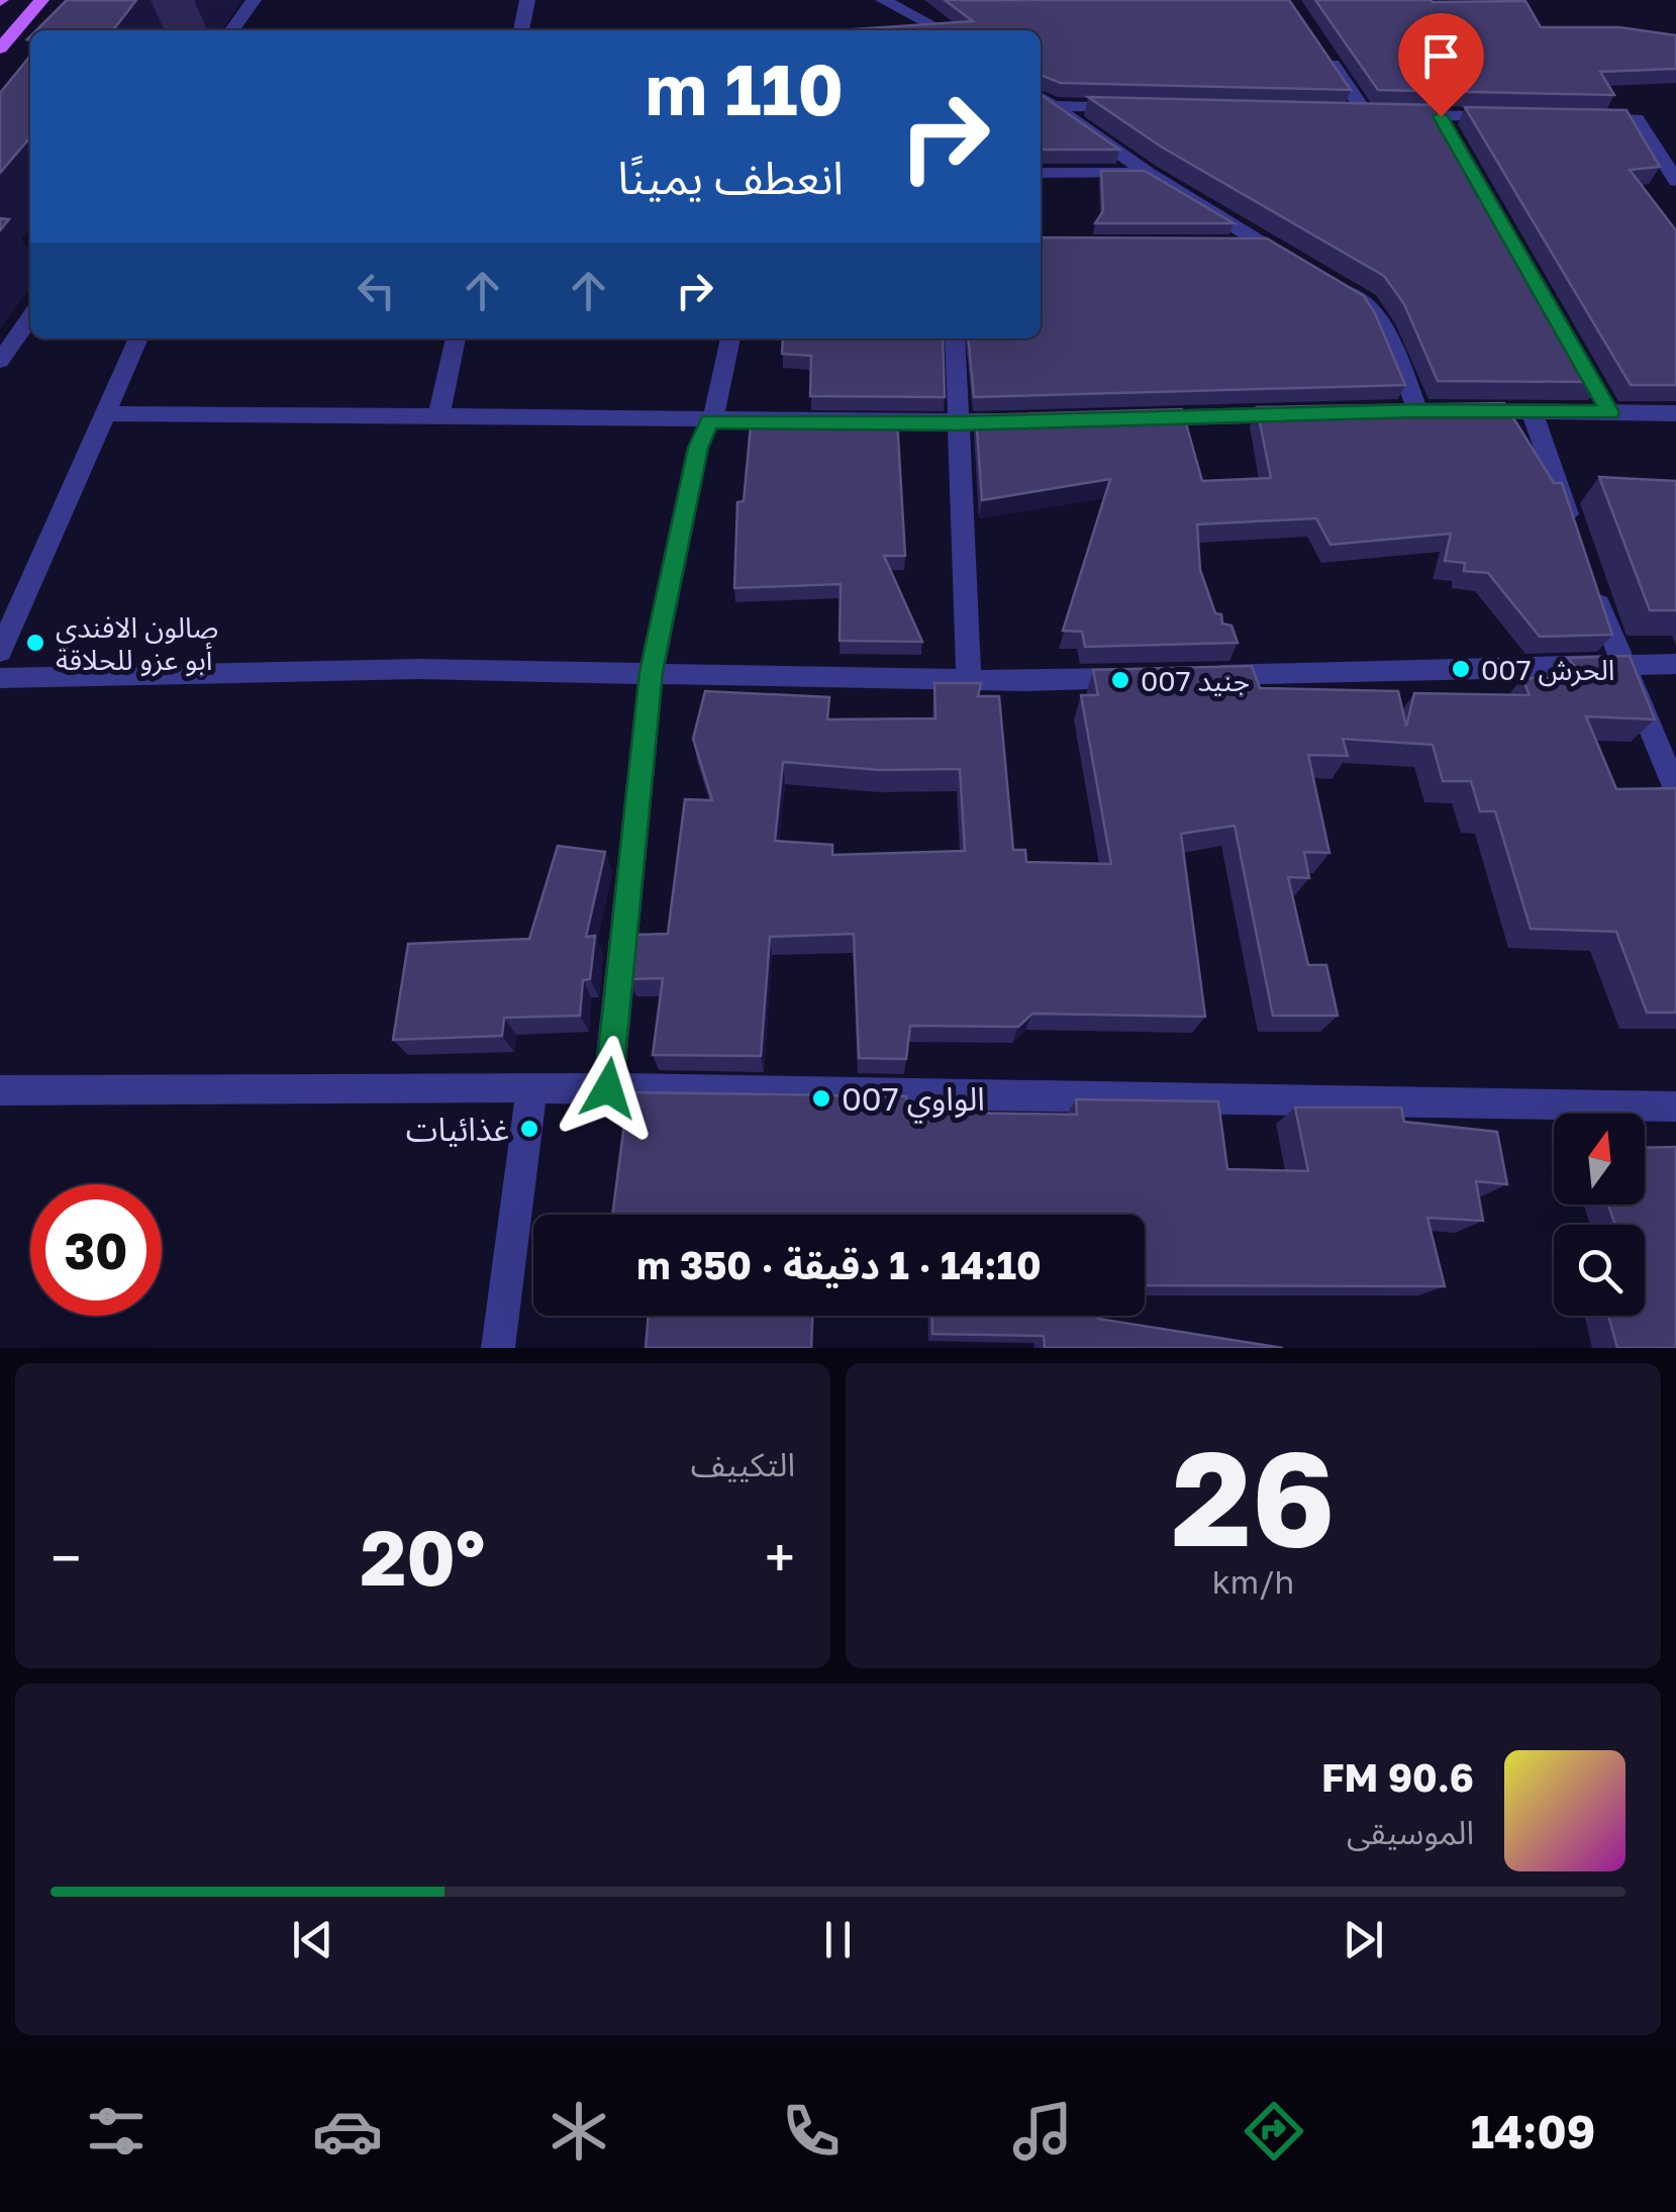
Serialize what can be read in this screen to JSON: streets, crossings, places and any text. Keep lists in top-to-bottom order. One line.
{"places":["صالون الافندي أبو عزو للحلاقة","الحرش 007","جنيد 007","الواوي 007","غذائيات"],"north":"top","page":{"turn":["110 m","انعطف يمينًا"],"limit":"30","trip":"14:10 · 1 دقيقة · 350 m","tile":[["26","km/h"],"التكييف"],"heat":["−","20°","+"],"song":["90.6 FM","الموسيقى"],"tabs":"14:09"}}
